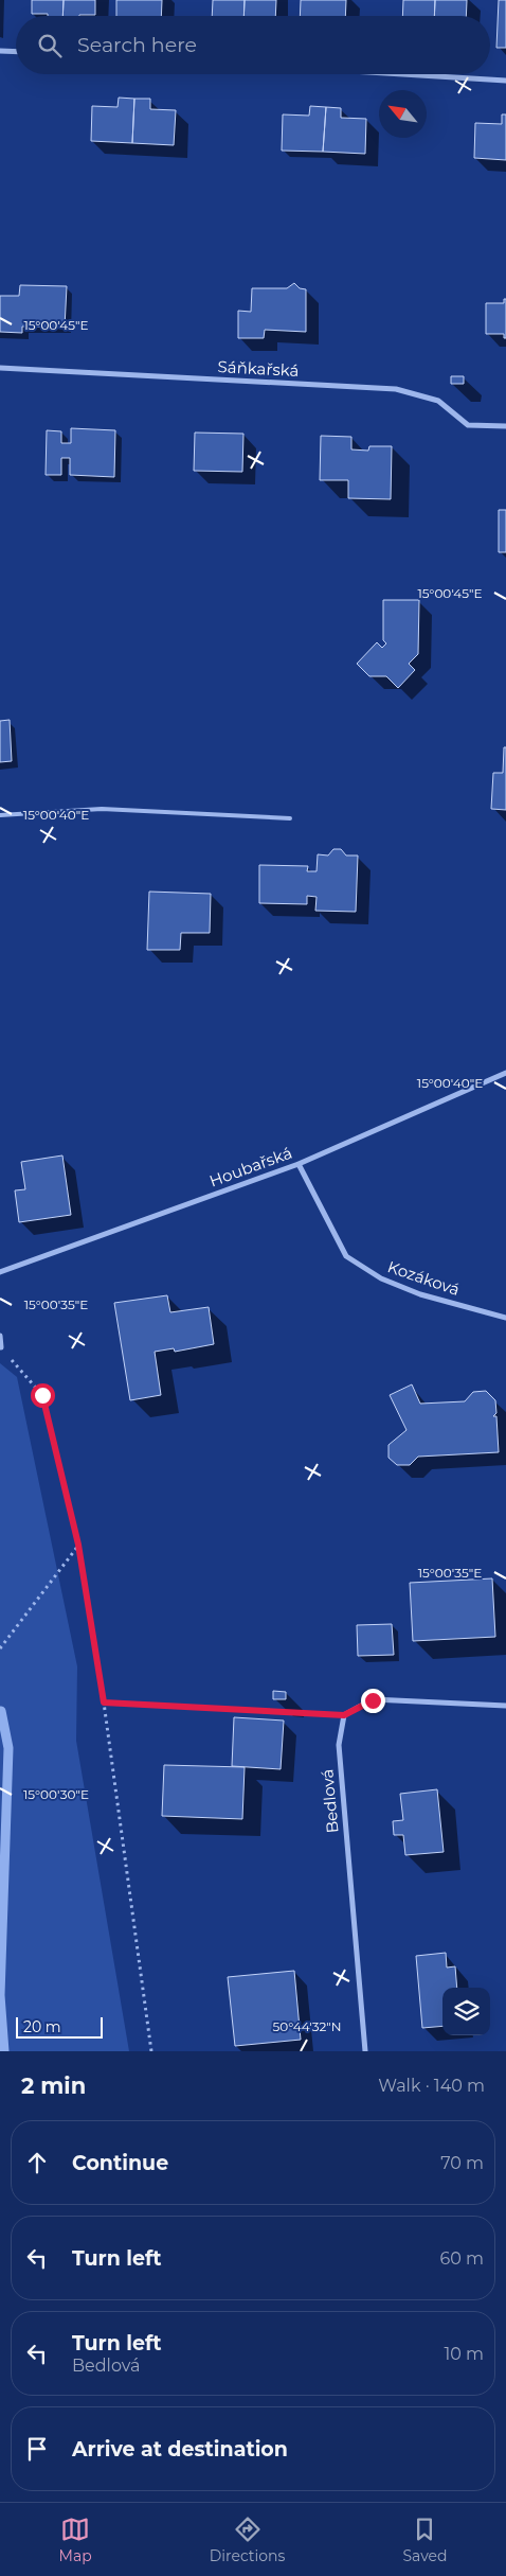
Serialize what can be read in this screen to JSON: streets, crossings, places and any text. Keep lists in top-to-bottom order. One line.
{"streets":{"street":["Sáňkařská","Houbařská","Kozáková","Bedlová"]},"crossings":[["Houbařská","Kozáková"]],"scale_bar":"20 m","north":"top left","page":{"search":"Search here","scale":"20 m","heading":["2 min","Walk · 140 m"],"list":[["Continue","70 m"],["Turn left","60 m"],["Turn left","Bedlová","10 m"],"Arrive at destination"],"nav":["Map","Directions","Saved"]},"coordinates":["15°00'45\"E","15°00'40\"E","15°00'35\"E","15°00'30\"E","50°44'32\"N"]}
